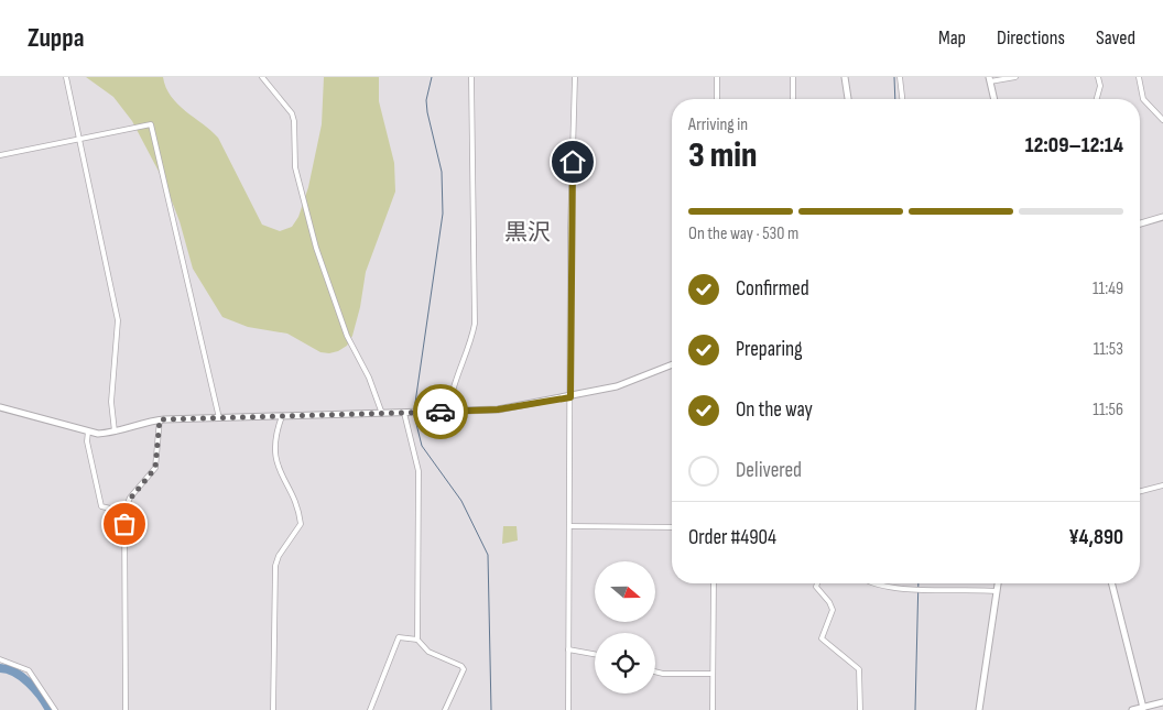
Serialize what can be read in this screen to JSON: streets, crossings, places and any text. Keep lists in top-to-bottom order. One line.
{"districts":["黒沢"],"north":"right","page":{"header":"Zuppa","nav":["Map","Directions","Saved"],"heading":["3 min","Arriving in","12:09–12:14"],"panel":["Order #4904","¥4,890"],"bar":"On the way · 530 m","list":[["Confirmed","11:49"],["Preparing","11:53"],["On the way","11:56"],"Delivered"]}}
